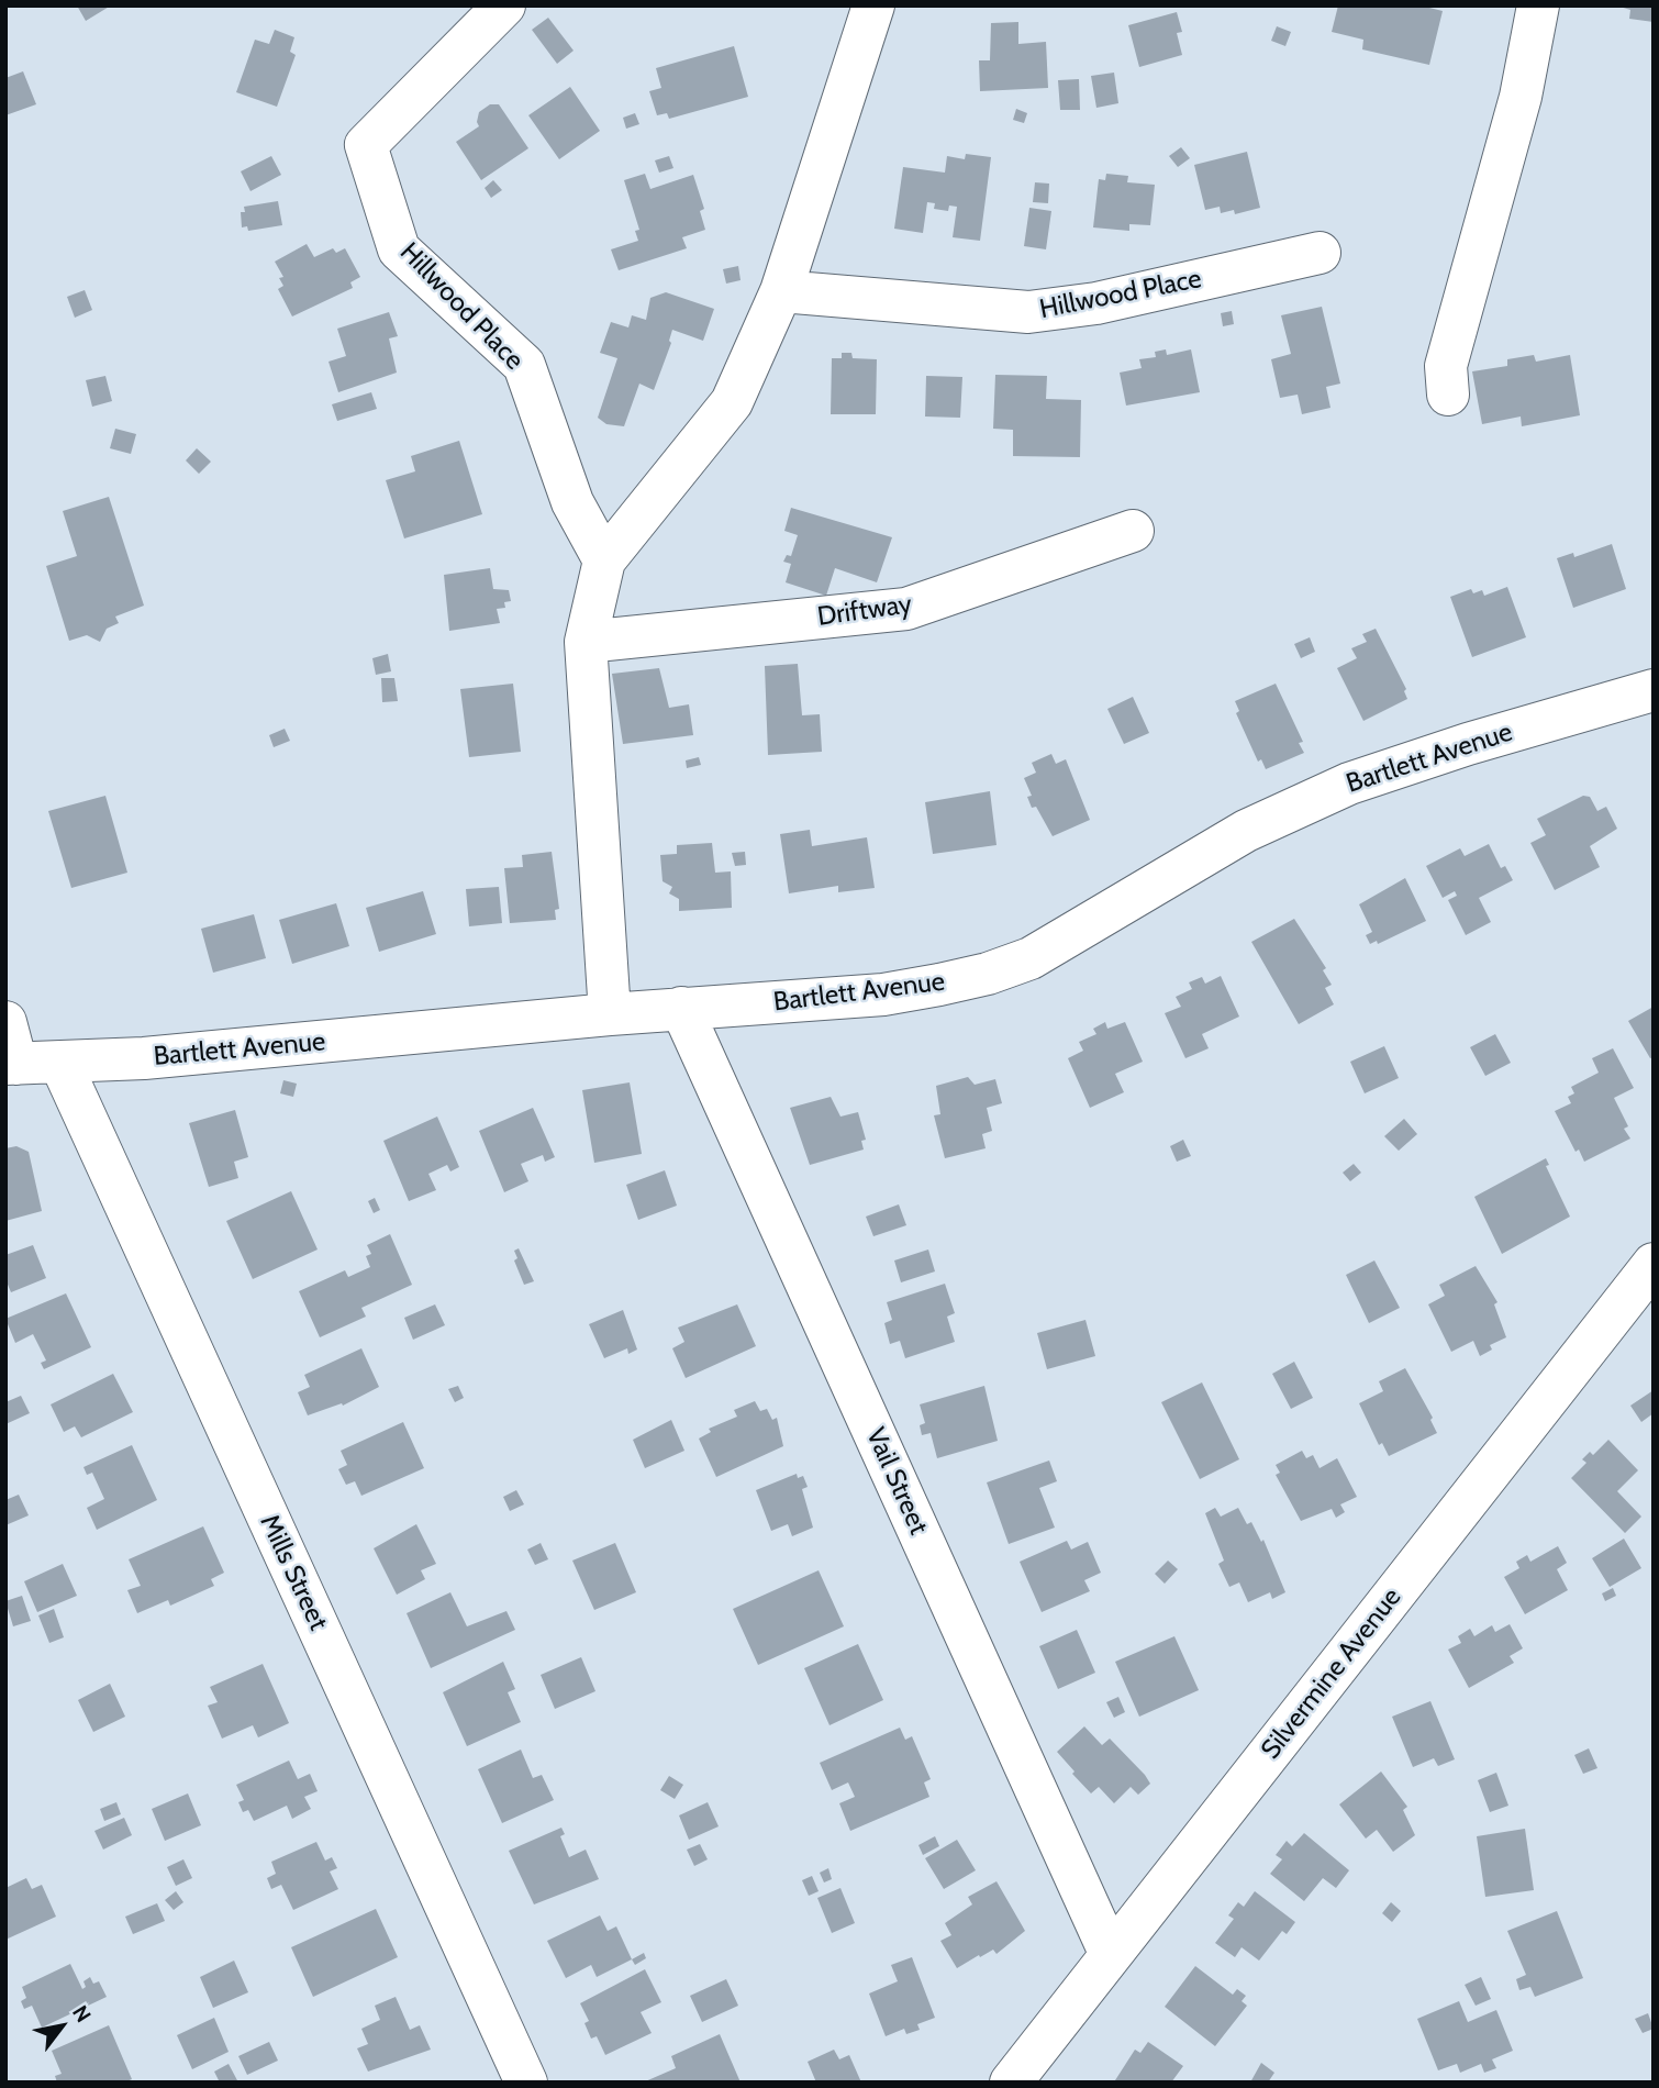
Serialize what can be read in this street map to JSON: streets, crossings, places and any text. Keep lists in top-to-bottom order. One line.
{"streets":{"street":["Hillwood Place","Driftway","Bartlett Avenue","Vail Street","Mills Street","Silvermine Avenue"]},"crossings":[["Bartlett Avenue","Vail Street"],["Bartlett Avenue","Mills Street"],["Vail Street","Silvermine Avenue"]],"north":"top right"}
